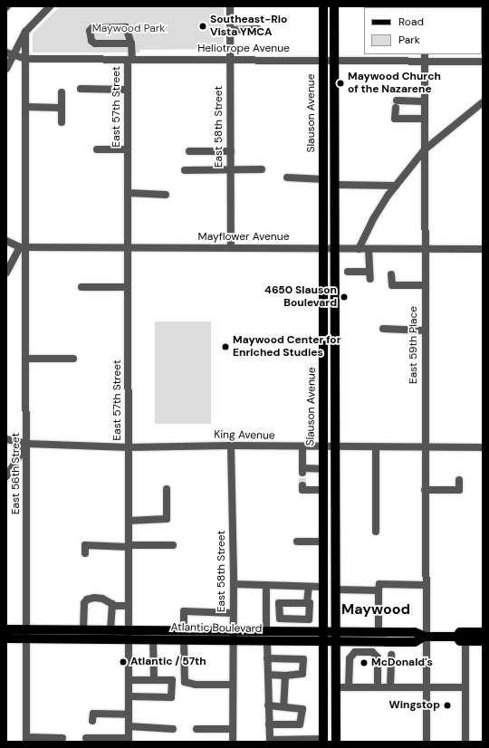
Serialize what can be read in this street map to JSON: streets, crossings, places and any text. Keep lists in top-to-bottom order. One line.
{"streets":{"main road":["Slauson Avenue","Atlantic Boulevard"],"street":["Heliotrope Avenue","East 57th Street","East 58th Street","Mayflower Avenue","East 59th Place","King Avenue","East 56th Street"]},"crossings":[["Heliotrope Avenue","East 57th Street"],["Heliotrope Avenue","Slauson Avenue"],["Heliotrope Avenue","East 58th Street"],["Heliotrope Avenue","East 59th Place"],["Heliotrope Avenue","East 56th Street"],["East 57th Street","Mayflower Avenue"],["East 57th Street","King Avenue"],["East 57th Street","Atlantic Boulevard"],["Slauson Avenue","Mayflower Avenue"],["Slauson Avenue","King Avenue"],["Slauson Avenue","Atlantic Boulevard"],["East 58th Street","Mayflower Avenue"],["East 58th Street","King Avenue"],["East 58th Street","Atlantic Boulevard"],["Mayflower Avenue","East 59th Place"],["Mayflower Avenue","East 56th Street"],["East 59th Place","King Avenue"],["East 59th Place","Atlantic Boulevard"],["King Avenue","East 56th Street"],["East 56th Street","Atlantic Boulevard"]],"districts":["Maywood"],"parks":["Maywood Park"],"places":["Southeast-Rio Vista YMCA","Maywood Church of the Nazarene","4650 Slauson Boulevard","Maywood Center for Enriched Studies","Atlantic / 57th","McDonald's","Wingstop"],"legend":["Road","Park"]}
